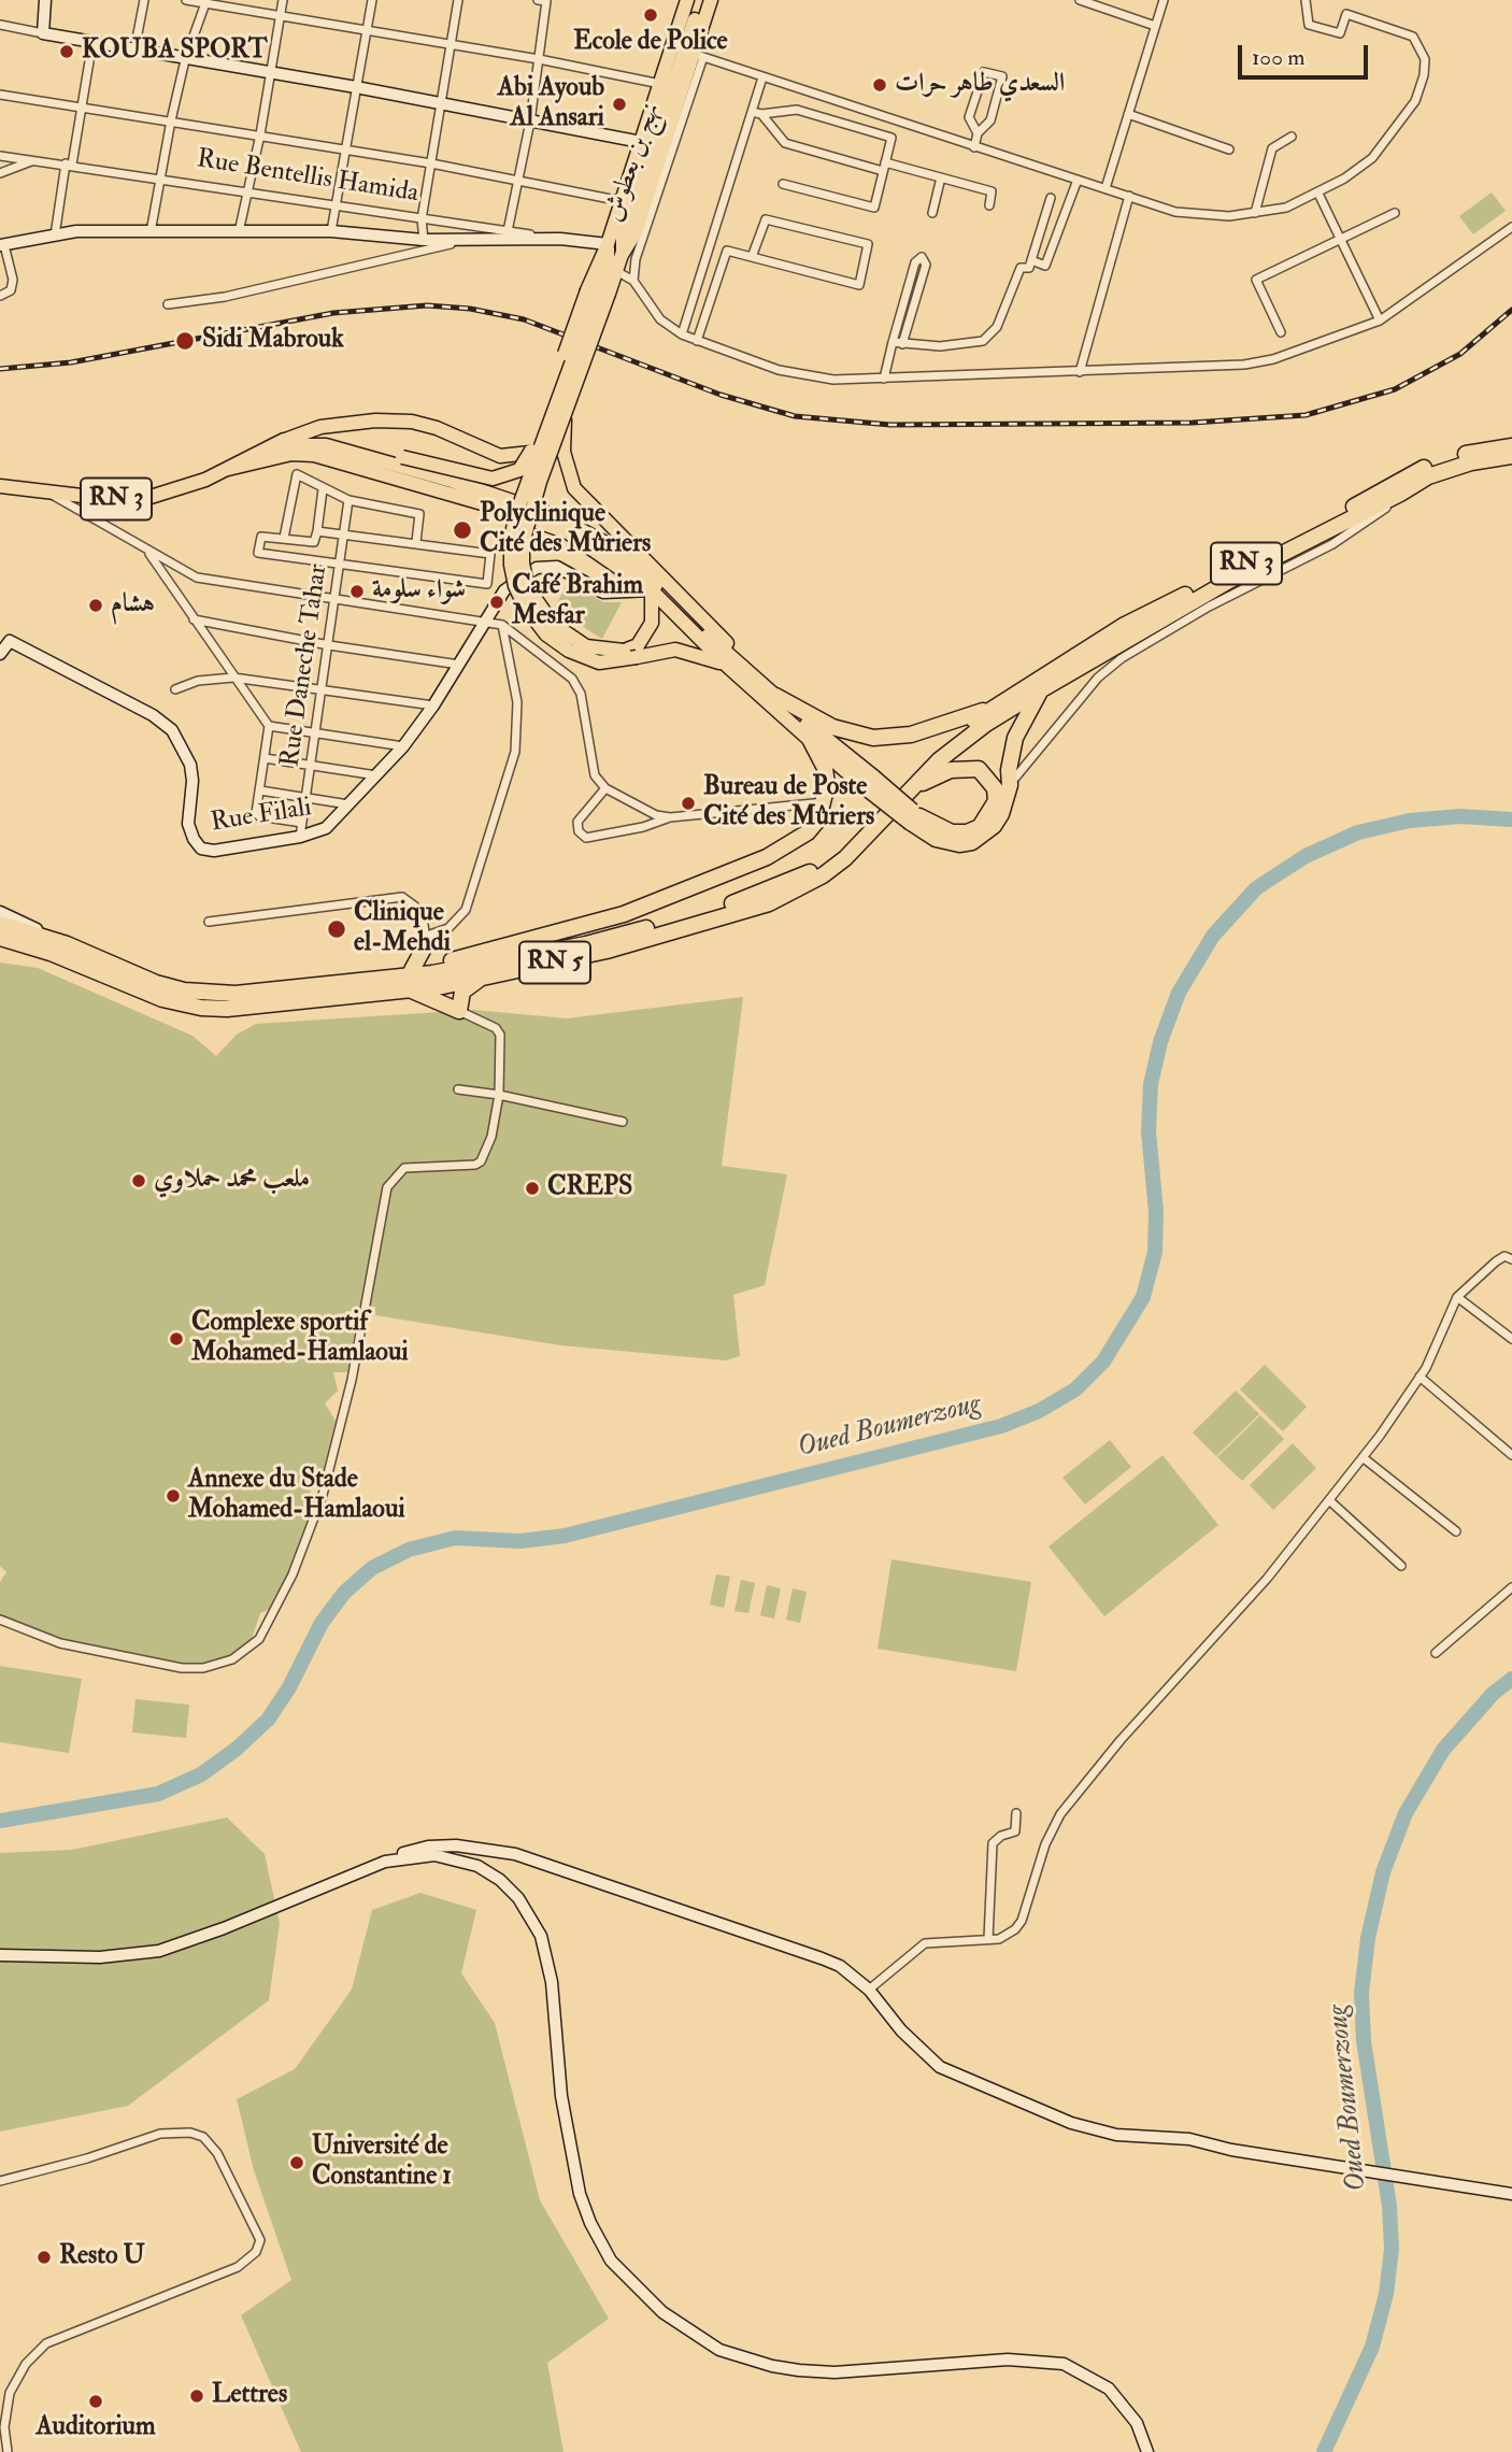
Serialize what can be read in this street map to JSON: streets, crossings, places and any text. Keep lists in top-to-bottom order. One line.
{"streets":{"highway":["RN 3","RN 5"],"main road":["نهج بن بعطوش"],"street":["Rue Bentellis Hamida","Rue Daneche Tahar","Rue Filali"]},"crossings":[["RN 3","RN 5"],["Rue Daneche Tahar","Rue Filali"]],"water":["Oued Boumerzoug"],"places":["Ecole de Police","KOUBA SPORT","السعدي طاهر حرات","Abi Ayoub Al Ansari","Sidi Mabrouk","Polyclinique Cité des Mûriers","شواء سلومة","Café Brahim Mesfar","هشام","Bureau de Poste Cité des Mûriers","Clinique el-Mehdi","ملعب محمد حملاوي","CREPS","Complexe sportif Mohamed-Hamlaoui","Annexe du Stade Mohamed-Hamlaoui","Université de Constantine 1","Resto U","Lettres","Auditorium"],"scale_bar":"100 m"}
